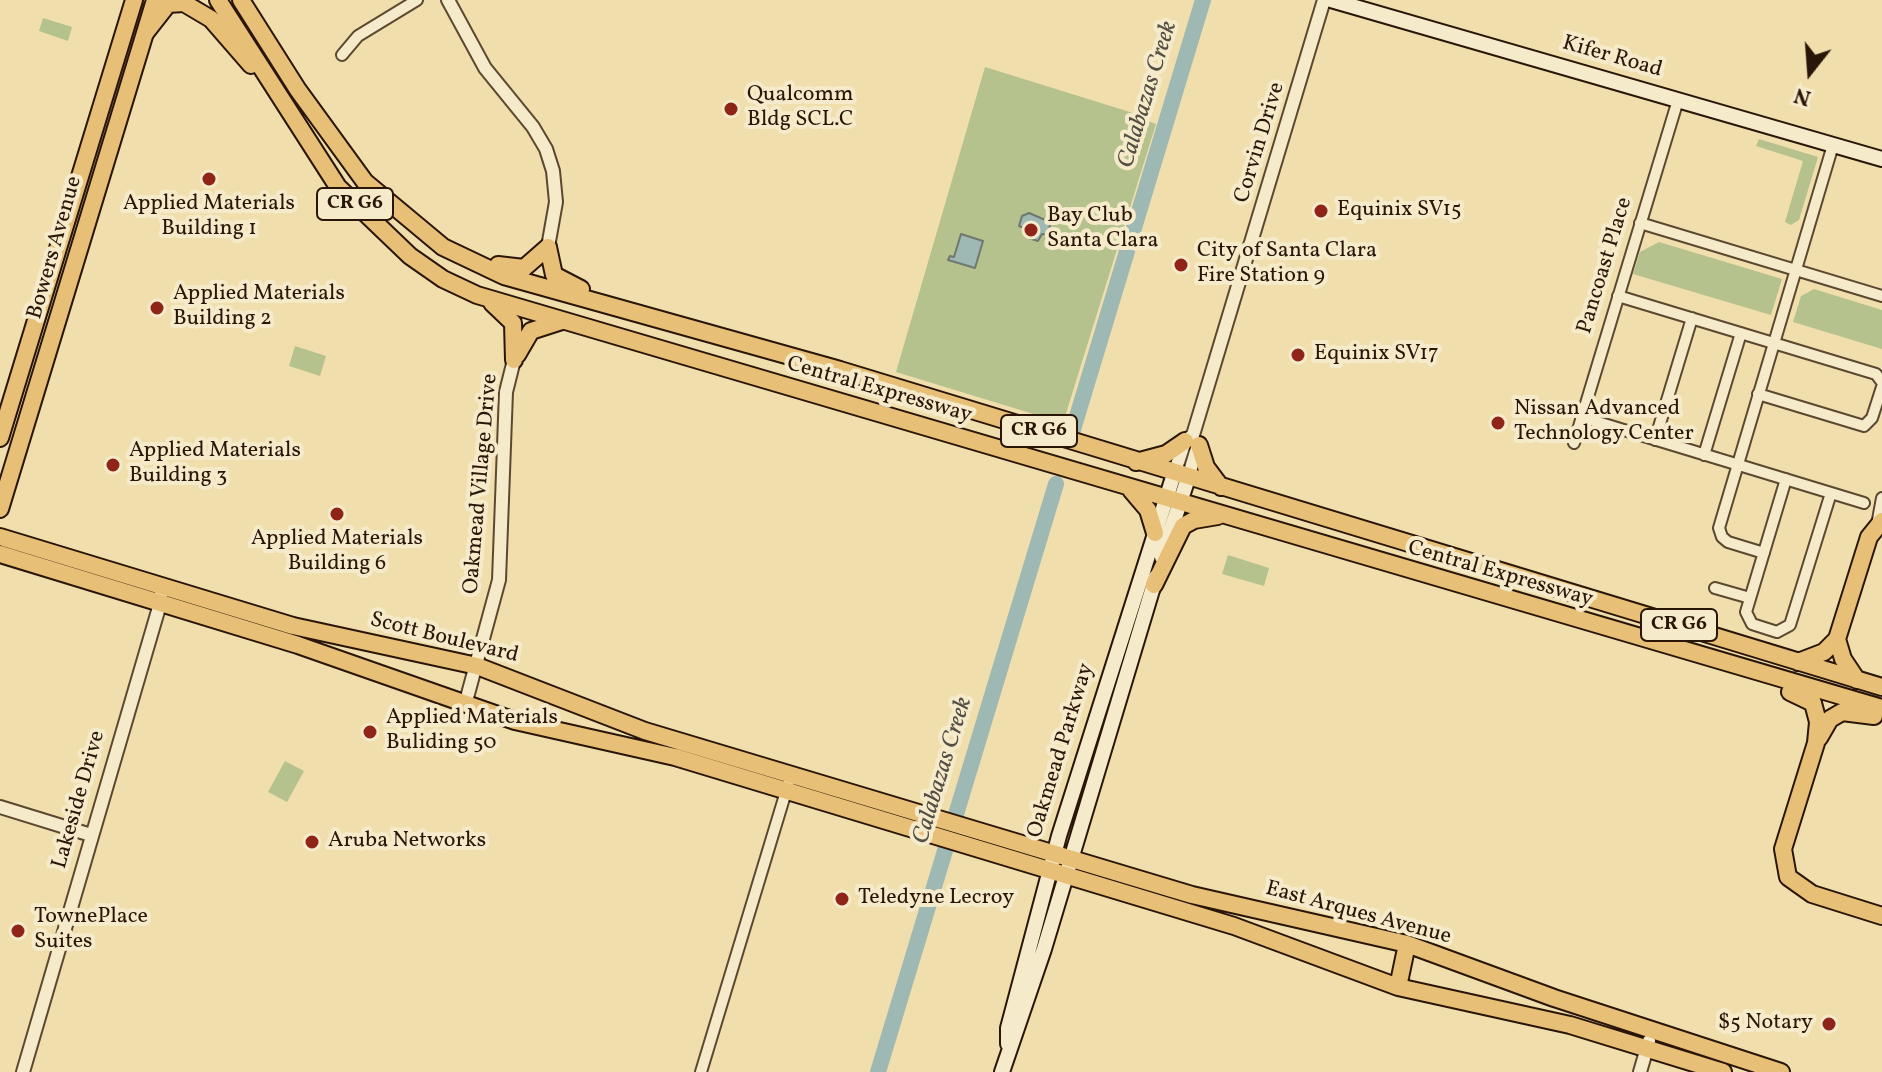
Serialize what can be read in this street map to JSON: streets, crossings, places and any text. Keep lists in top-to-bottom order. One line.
{"streets":{"main road":["Kifer Road","CR G6","Bowers Avenue","Central Expressway","Scott Boulevard","Oakmead Parkway","East Arques Avenue"],"street":["Corvin Drive","Pancoast Place","Oakmead Village Drive","Lakeside Drive"]},"crossings":[["Kifer Road","Pancoast Place"],["Corvin Drive","Central Expressway"],["Corvin Drive","Oakmead Parkway"],["Central Expressway","Oakmead Parkway"],["Oakmead Village Drive","Scott Boulevard"],["Scott Boulevard","Lakeside Drive"],["Scott Boulevard","East Arques Avenue"],["Oakmead Parkway","East Arques Avenue"]],"water":["Calabazas Creek"],"places":["Qualcomm Bldg SCL.C","Applied Materials Building 1","Equinix SV15","Bay Club Santa Clara","City of Santa Clara Fire Station 9","Applied Materials Building 2","Equinix SV17","Nissan Advanced Technology Center","Applied Materials Building 3","Applied Materials Building 6","Applied Materials Buliding 50","Aruba Networks","Teledyne Lecroy","TownePlace Suites","$5 Notary"],"north":"bottom"}
